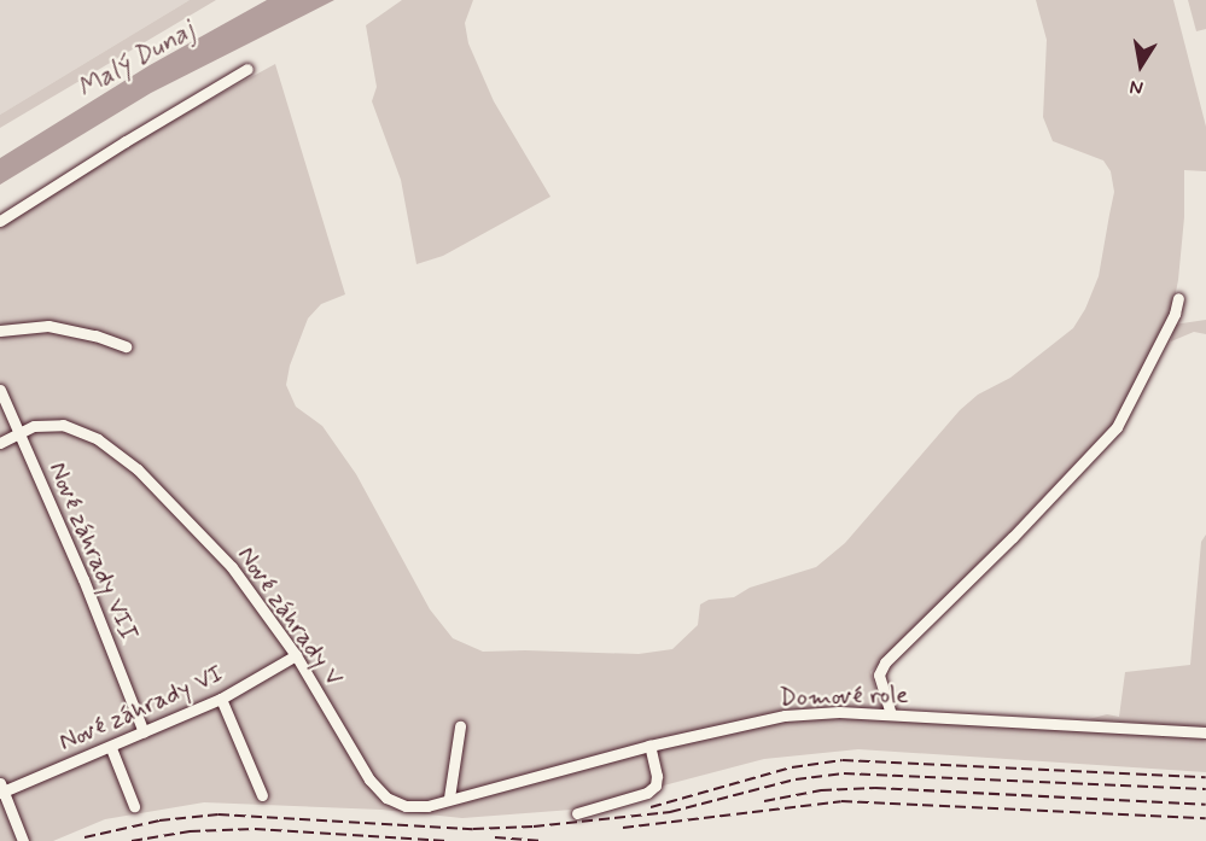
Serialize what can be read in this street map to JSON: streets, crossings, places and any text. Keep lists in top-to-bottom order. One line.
{"streets":{"street":["Nové záhrady VII","Nové záhrady V","Domové role","Nové záhrady VI"]},"crossings":[["Nové záhrady VII","Nové záhrady V"],["Nové záhrady VII","Nové záhrady VI"],["Nové záhrady V","Domové role"],["Nové záhrady V","Nové záhrady VI"]],"water":["Malý Dunaj"],"north":"bottom"}
